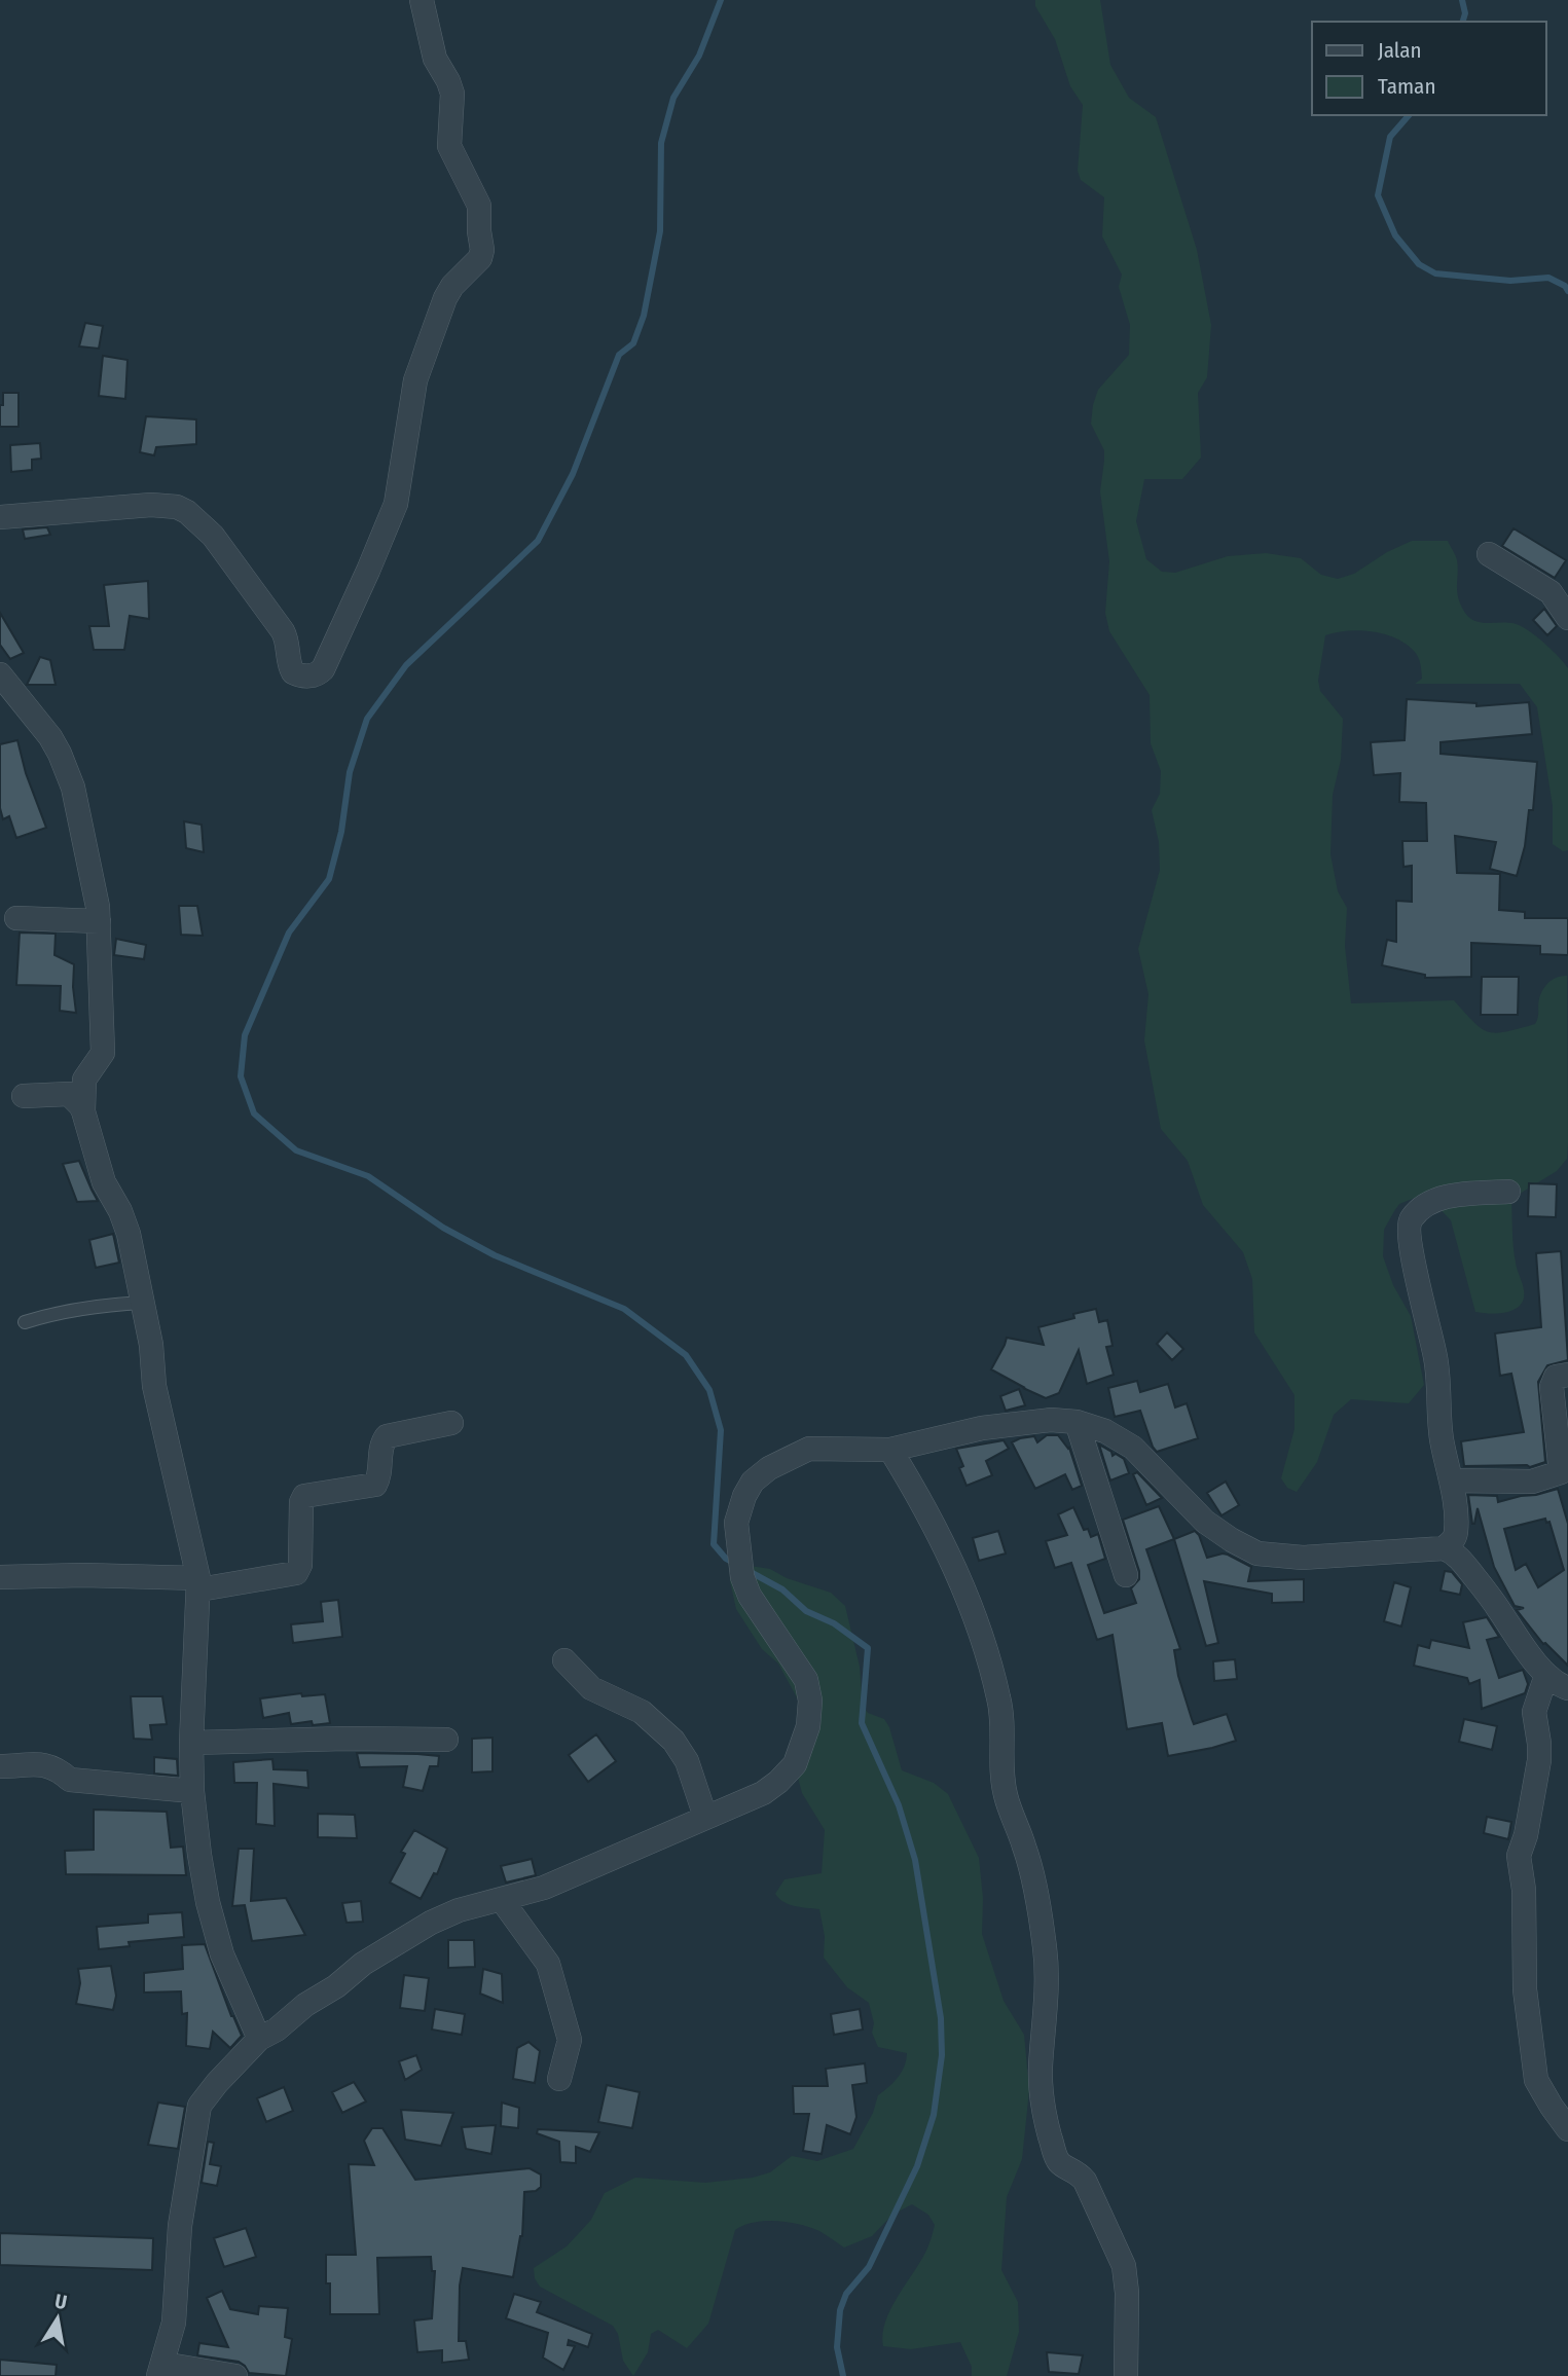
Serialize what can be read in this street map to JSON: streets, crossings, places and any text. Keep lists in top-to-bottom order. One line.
{"legend":["Jalan","Taman"],"north":"top"}
